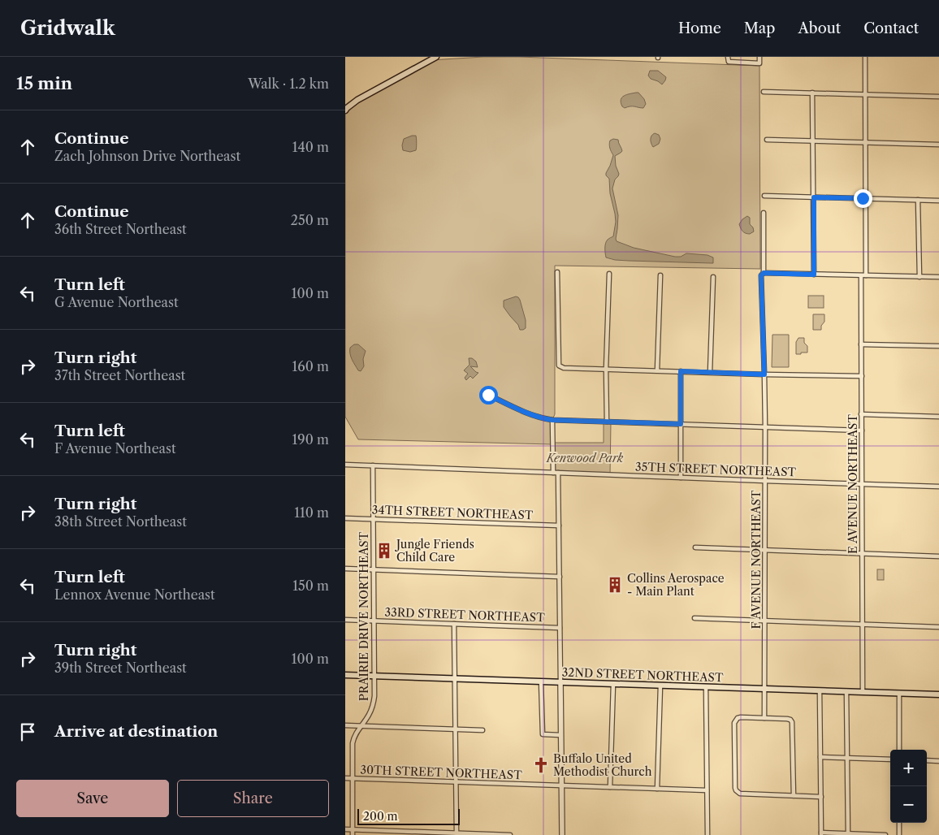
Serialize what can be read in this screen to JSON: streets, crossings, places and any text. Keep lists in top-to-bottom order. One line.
{"streets":{"main road":["32ND STREET NORTHEAST"],"street":["35TH STREET NORTHEAST","E AVENUE NORTHEAST","34TH STREET NORTHEAST","F AVENUE NORTHEAST","33RD STREET NORTHEAST","PRAIRIE DRIVE NORTHEAST","30TH STREET NORTHEAST"]},"crossings":[["35TH STREET NORTHEAST","E AVENUE NORTHEAST"],["35TH STREET NORTHEAST","F AVENUE NORTHEAST"],["35TH STREET NORTHEAST","PRAIRIE DRIVE NORTHEAST"],["E AVENUE NORTHEAST","32ND STREET NORTHEAST"],["34TH STREET NORTHEAST","PRAIRIE DRIVE NORTHEAST"],["F AVENUE NORTHEAST","32ND STREET NORTHEAST"],["33RD STREET NORTHEAST","PRAIRIE DRIVE NORTHEAST"],["PRAIRIE DRIVE NORTHEAST","32ND STREET NORTHEAST"],["PRAIRIE DRIVE NORTHEAST","30TH STREET NORTHEAST"]],"parks":["Kenwood Park"],"places":{"building":["Jungle Friends Child Care","Collins Aerospace - Main Plant"],"church":["Buffalo United Methodist Church"]},"scale_bar":"200 m","page":{"header":"Gridwalk","nav":["Home","Map","About","Contact"],"heading":["15 min","Walk · 1.2 km"],"list":[["Continue","Zach Johnson Drive Northeast","140 m"],["Continue","36th Street Northeast","250 m"],["Turn left","G Avenue Northeast","100 m"],["Turn right","37th Street Northeast","160 m"],["Turn left","F Avenue Northeast","190 m"],["Turn right","38th Street Northeast","110 m"],["Turn left","Lennox Avenue Northeast","150 m"],["Turn right","39th Street Northeast","100 m"],"Arrive at destination"],"map_buttons":["+","−"],"buttons":["Save","Share"],"scale":"200 m"}}
